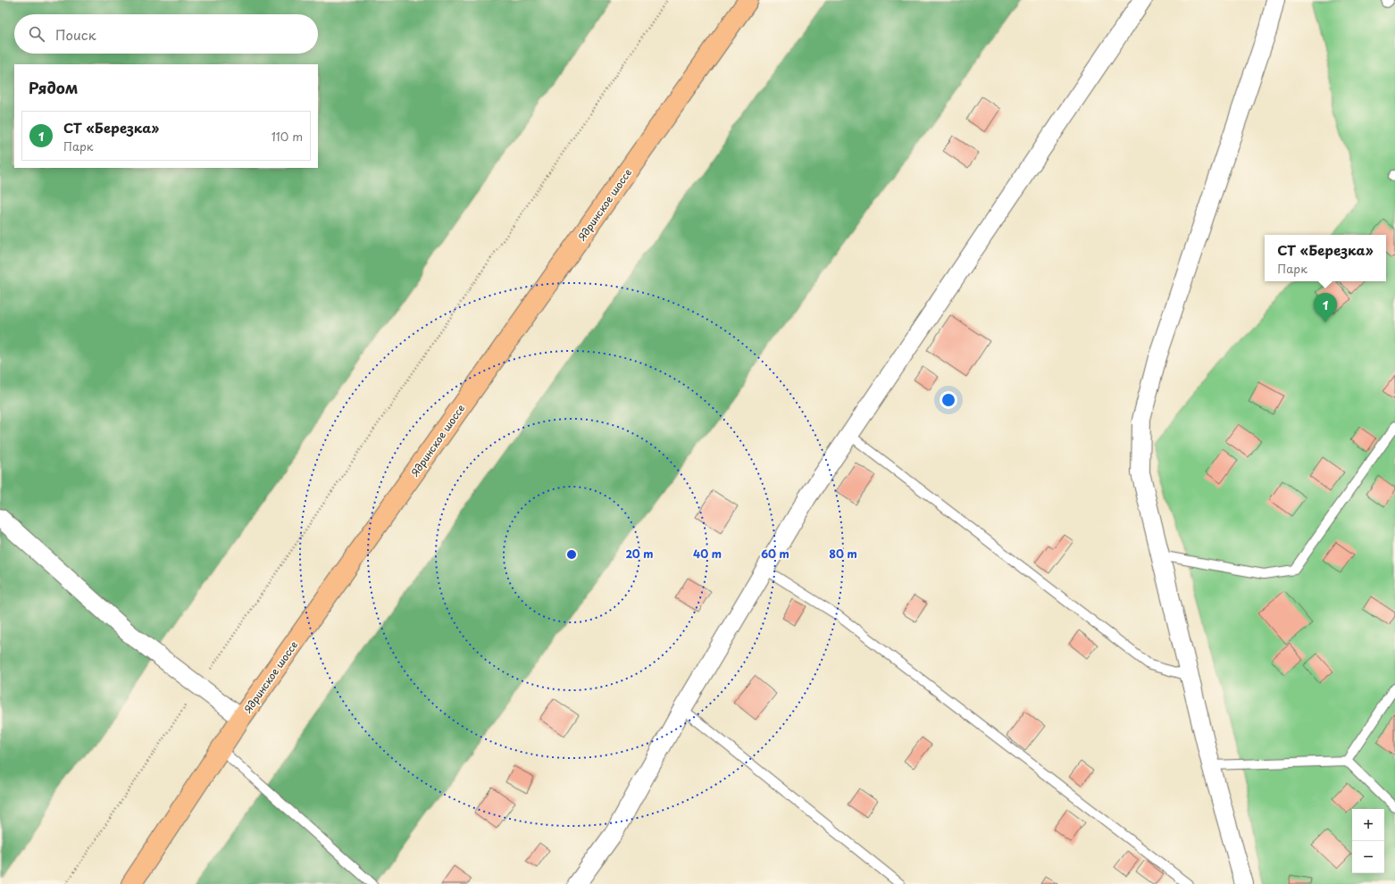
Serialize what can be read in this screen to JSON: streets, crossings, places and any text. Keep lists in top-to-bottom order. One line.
{"streets":{"main road":["Ядринское шоссе"]},"page":{"search":"Поиск","heading":"Рядом","list":[{"mark":"1","name":"СТ «Березка»","note":"Парк","value":"110 m"}],"popup":["СТ «Березка»","Парк"],"pins":"1","map_buttons":["+","−"]},"rings":["20 m","40 m","60 m","80 m"]}
